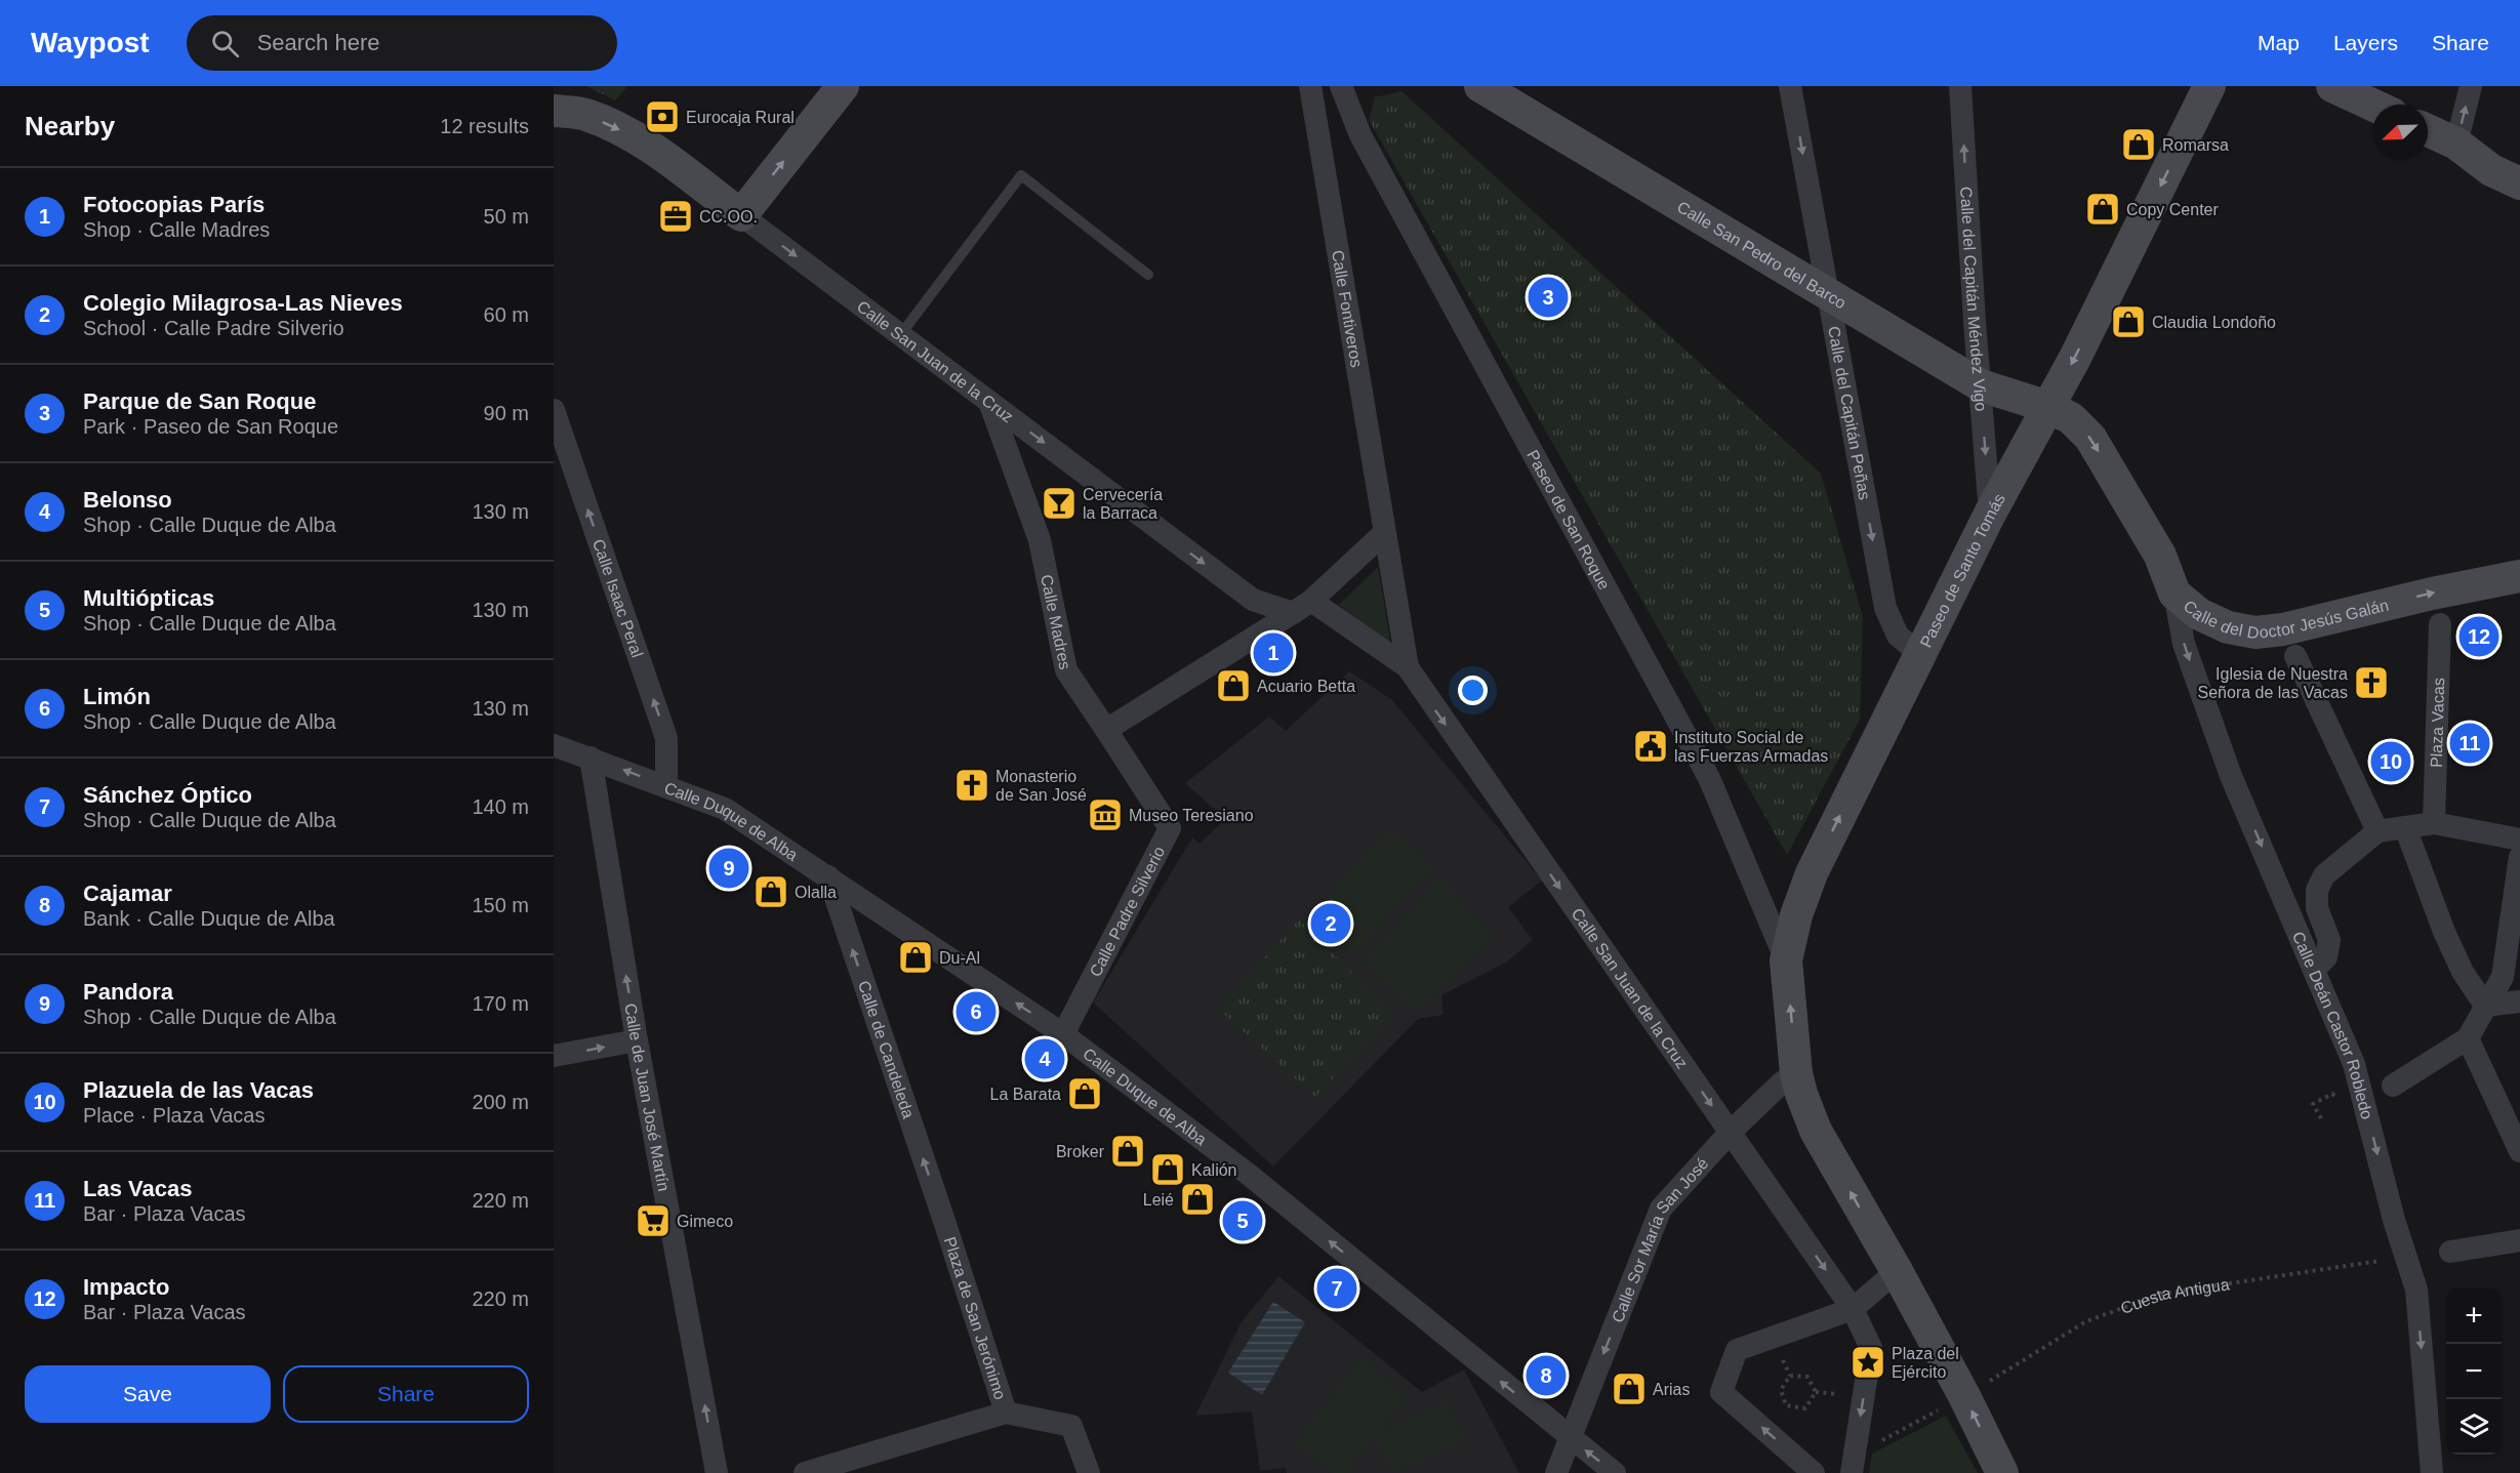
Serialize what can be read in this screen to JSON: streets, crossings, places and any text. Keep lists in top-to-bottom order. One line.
{"streets":{"street":["Calle San Pedro del Barco","Calle del Capitán Méndez Vigo","Calle Fontiveros","Calle San Juan de la Cruz","Calle del Capitán Peñas","Paseo de San Roque","Paseo de Santo Tomás","Calle Isaac Peral","Calle del Doctor Jesús Galán","Calle Madres","Plaza Vacas","Calle Duque de Alba","Calle Padre Silverio","Calle Deán Castor Robledo","Calle de Candeleda","Calle de Juan José Martín","Calle Sor María San José","Plaza de San Jerónimo"],"path":["Cuesta Antigua"]},"crossings":[["Calle San Pedro del Barco","Calle del Capitán Méndez Vigo"],["Calle San Pedro del Barco","Calle del Capitán Peñas"],["Calle San Pedro del Barco","Paseo de Santo Tomás"],["Calle San Pedro del Barco","Calle del Doctor Jesús Galán"],["Calle del Capitán Méndez Vigo","Paseo de Santo Tomás"],["Calle Fontiveros","Calle San Juan de la Cruz"],["Calle San Juan de la Cruz","Calle Madres"],["Calle San Juan de la Cruz","Calle Sor María San José"],["Calle del Capitán Peñas","Paseo de Santo Tomás"],["Paseo de San Roque","Paseo de Santo Tomás"],["Paseo de Santo Tomás","Calle del Doctor Jesús Galán"],["Paseo de Santo Tomás","Calle Sor María San José"],["Calle Isaac Peral","Calle Duque de Alba"],["Calle del Doctor Jesús Galán","Calle Deán Castor Robledo"],["Calle Madres","Calle Padre Silverio"],["Calle Duque de Alba","Calle Padre Silverio"],["Calle Duque de Alba","Calle de Candeleda"],["Calle Duque de Alba","Calle de Juan José Martín"],["Calle Duque de Alba","Calle Sor María San José"],["Calle Deán Castor Robledo","Cuesta Antigua"],["Calle de Candeleda","Plaza de San Jerónimo"]],"one_way":["Calle San Juan de la Cruz","Calle del Capitán Peñas","Calle Isaac Peral","Calle del Doctor Jesús Galán","Calle Duque de Alba","Calle de Candeleda","Calle de Juan José Martín","Calle Sor María San José"],"places":{"bank":["Eurocaja Rural"],"shop":["Romarsa","Copy Center","Claudia Londoño","Acuario Betta","Olalla","Du-Al","La Barata","Broker","Kalión","Leié","Arias"],"office":["CC.OO."],"bar":["Cervecería la Barraca"],"church":["Iglesia de Nuestra Señora de las Vacas","Monasterio de San José"],"public building":["Instituto Social de las Fuerzas Armadas"],"museum":["Museo Teresiano"],"supermarket":["Gimeco"],"place":["Plaza del Ejército"]},"north":"bottom left","page":{"header":"Waypost","search":"Search here","nav":["Map","Layers","Share"],"heading":["Nearby","12 results"],"list":[{"mark":"1","name":"Fotocopias París","note":"Shop · Calle Madres","value":"50 m"},{"mark":"2","name":"Colegio Milagrosa-Las Nieves","note":"School · Calle Padre Silverio","value":"60 m"},{"mark":"3","name":"Parque de San Roque","note":"Park · Paseo de San Roque","value":"90 m"},{"mark":"4","name":"Belonso","note":"Shop · Calle Duque de Alba","value":"130 m"},{"mark":"5","name":"Multiópticas","note":"Shop · Calle Duque de Alba","value":"130 m"},{"mark":"6","name":"Limón","note":"Shop · Calle Duque de Alba","value":"130 m"},{"mark":"7","name":"Sánchez Óptico","note":"Shop · Calle Duque de Alba","value":"140 m"},{"mark":"8","name":"Cajamar","note":"Bank · Calle Duque de Alba","value":"150 m"},{"mark":"9","name":"Pandora","note":"Shop · Calle Duque de Alba","value":"170 m"},{"mark":"10","name":"Plazuela de las Vacas","note":"Place · Plaza Vacas","value":"200 m"},{"mark":"11","name":"Las Vacas","note":"Bar · Plaza Vacas","value":"220 m"},{"mark":"12","name":"Impacto","note":"Bar · Plaza Vacas","value":"220 m"}],"pins":["3","12","1","11","10","9","2","6","4","5","7","8"],"map_buttons":["+","−"],"buttons":["Save","Share"]}}
